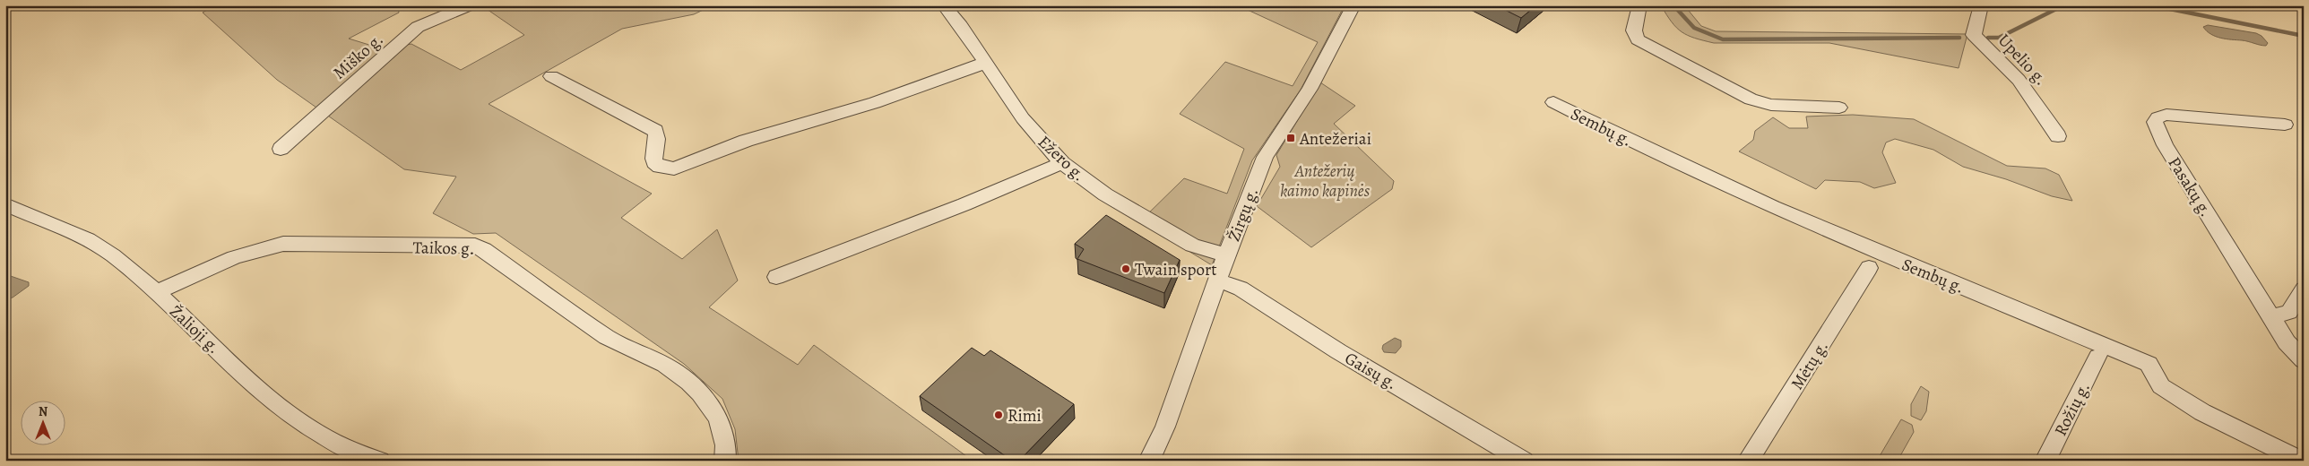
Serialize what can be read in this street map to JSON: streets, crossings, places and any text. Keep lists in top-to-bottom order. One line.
{"streets":{"street":["Miško g.","Upelio g.","Sembų g.","Ežero g.","Pasakų g.","Žirgų g.","Taikos g.","Žalioji g.","Mėtų g.","Gaisų g.","Rožių g."]},"crossings":[["Ežero g.","Žirgų g."],["Žirgų g.","Gaisų g."],["Taikos g.","Žalioji g."]],"parks":["Antežerių kaimo kapinės"],"places":{"transit":["Antežeriai"],"other":["Twain sport","Rimi"]},"north":"top"}
